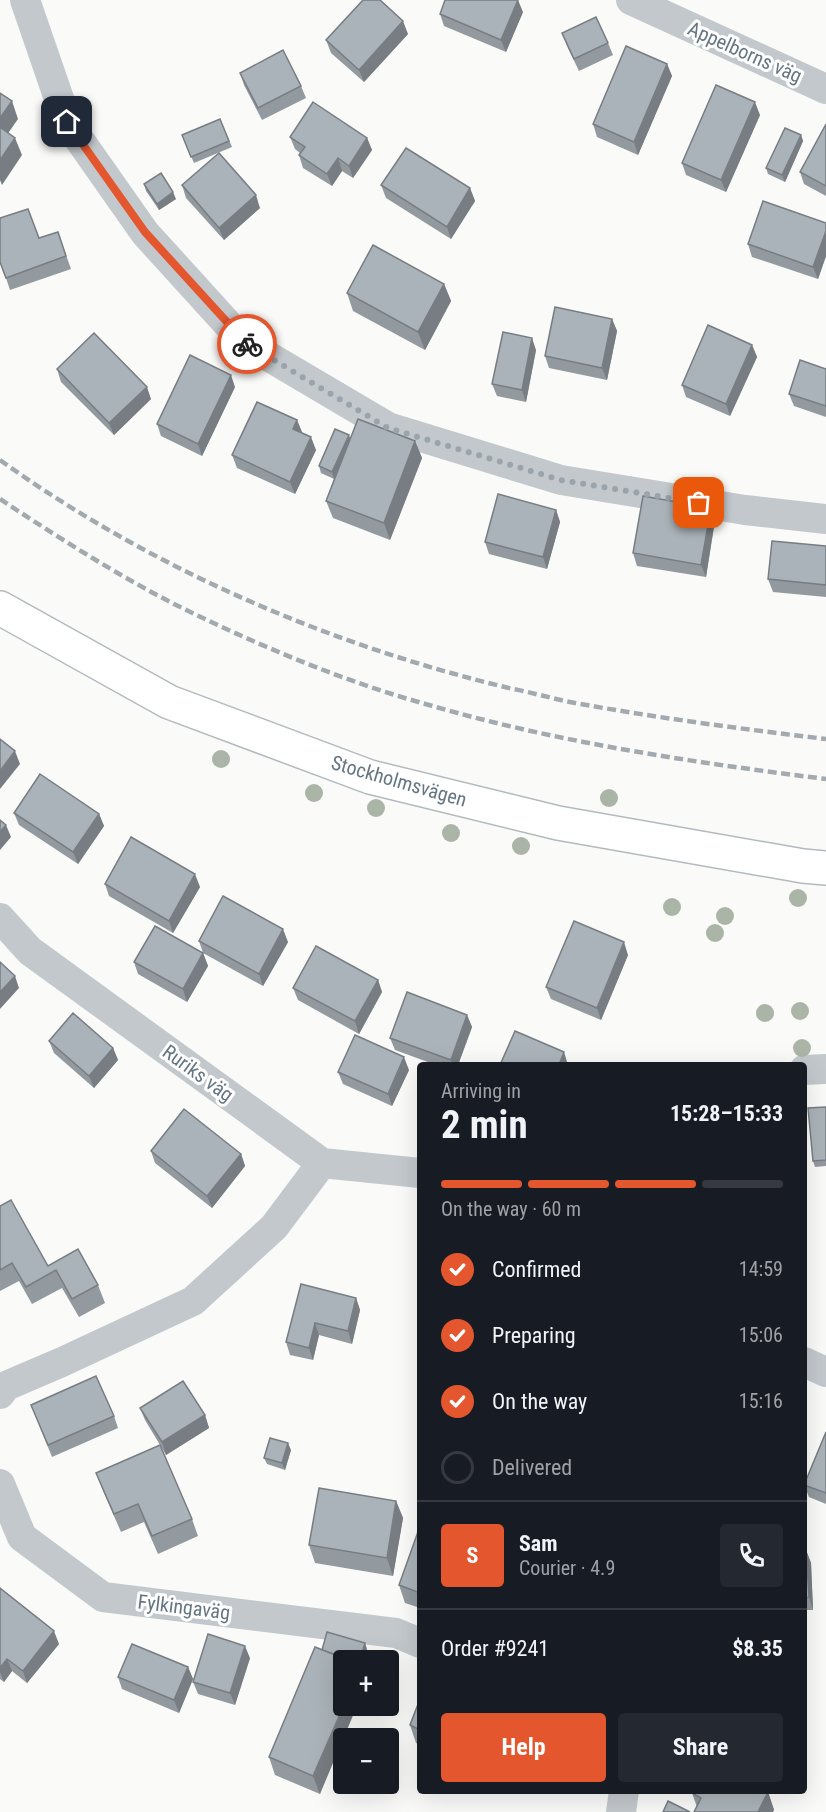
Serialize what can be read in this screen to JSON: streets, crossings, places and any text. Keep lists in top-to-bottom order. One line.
{"streets":{"main road":["Stockholmsvägen"],"street":["Appelborns väg","Ruriks väg","Fylkingaväg"]},"page":{"heading":["2 min","Arriving in","15:28–15:33"],"panel":["Sam","Courier · 4.9","Order #9241","$8.35"],"bar":"On the way · 60 m","list":[["Confirmed","14:59"],["Preparing","15:06"],["On the way","15:16"],"Delivered"],"round":"S","map_buttons":["+","−"],"buttons":["Help","Share"]}}
